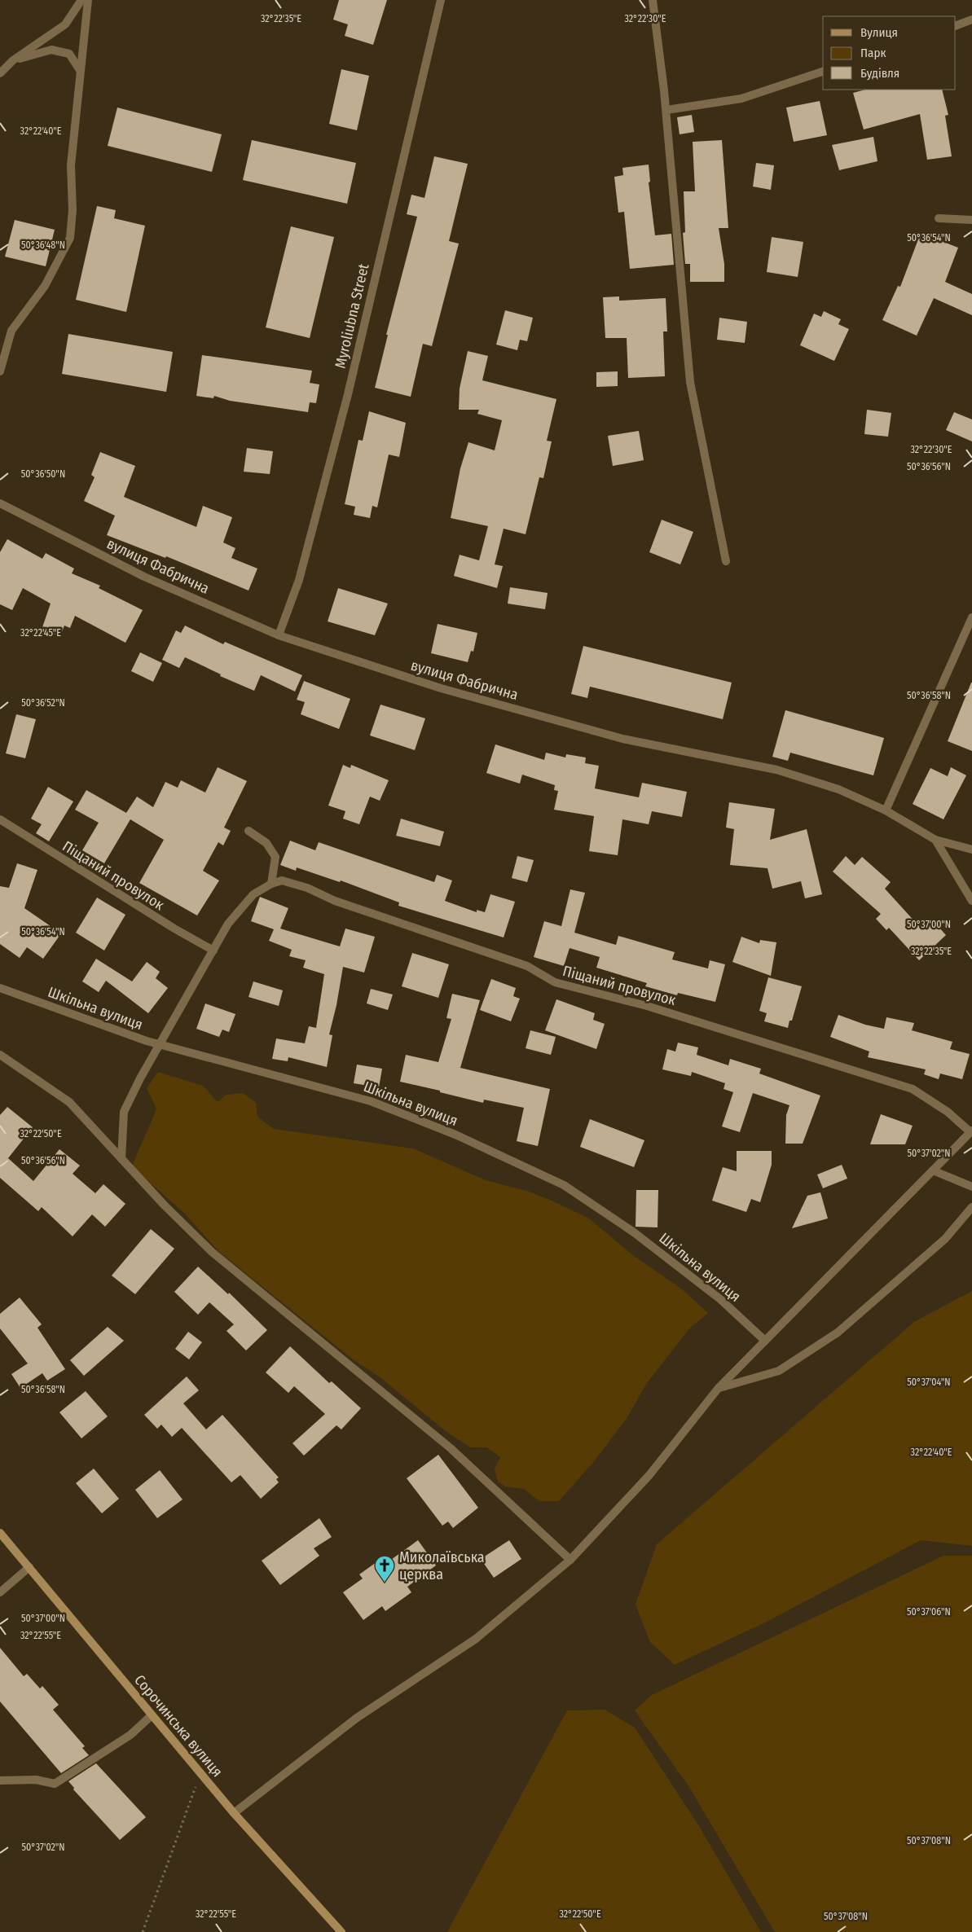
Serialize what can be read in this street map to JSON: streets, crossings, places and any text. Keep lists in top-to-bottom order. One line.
{"streets":{"main road":["Сорочинська вулиця"],"street":["Myroliubna Street","вулиця Фабрична","Піщаний провулок","Шкільна вулиця"]},"crossings":[["Myroliubna Street","вулиця Фабрична"],["Піщаний провулок","Шкільна вулиця"]],"places":{"church":["Миколаївська церква"]},"legend":["Вулиця","Парк","Будівля"],"coordinates":["32°22'35\"E","32°22'30\"E","32°22'40\"E","50°36'54\"N","50°36'48\"N","50°36'56\"N","50°36'50\"N","32°22'45\"E","50°36'58\"N","50°36'52\"N","50°37'00\"N","32°22'50\"E","50°37'02\"N","50°37'04\"N","50°37'06\"N","32°22'55\"E","50°37'08\"N"]}
